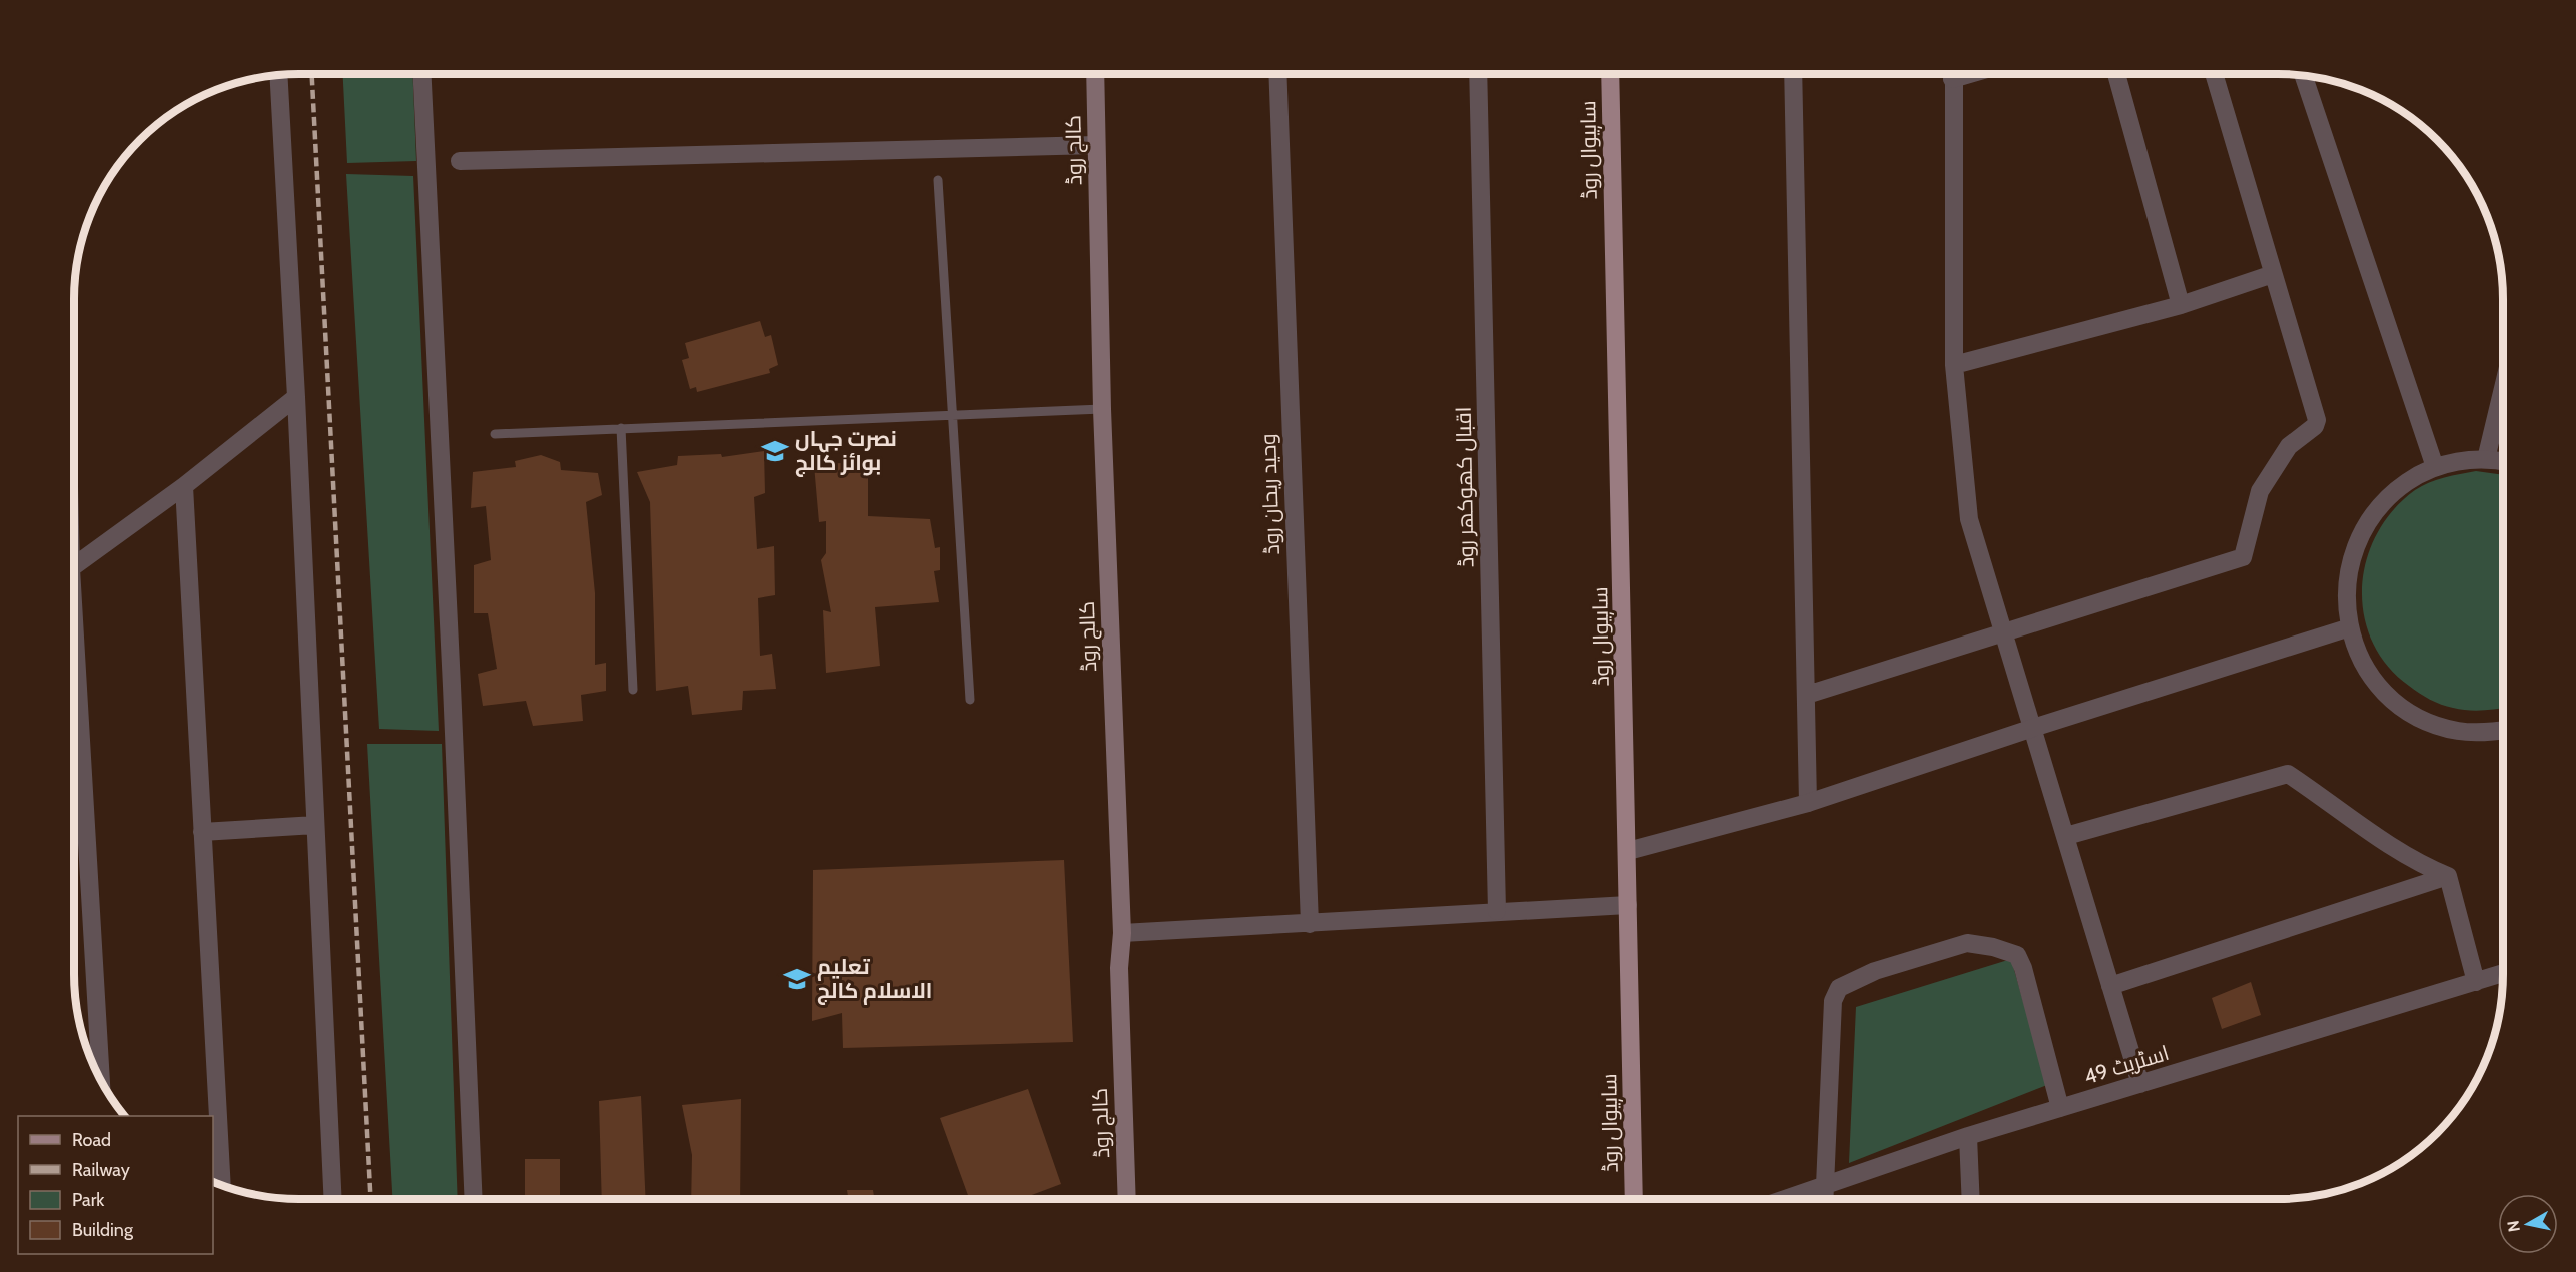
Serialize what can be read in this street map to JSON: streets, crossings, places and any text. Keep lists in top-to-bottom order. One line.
{"streets":{"main road":["کالج روڈ","ساہیوال روڈ"],"street":["اقبال کھوکھر روڈ","وحید ریحان روڈ","اسٹریٹ 49"]},"places":{"school or university":["نصرت جہاں بوائز کالج","تعلیم الاسلام کالج"]},"legend":["Road","Railway","Park","Building"],"north":"left"}
